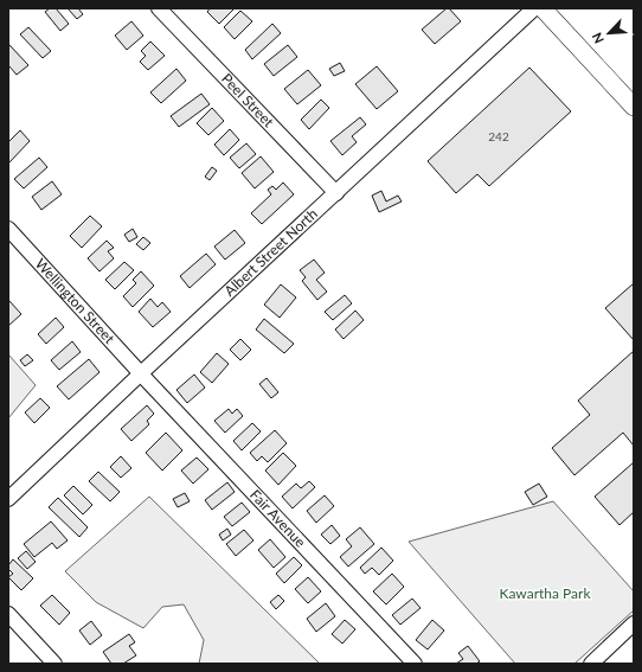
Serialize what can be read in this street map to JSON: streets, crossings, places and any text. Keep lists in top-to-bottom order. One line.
{"streets":{"street":["Peel Street","Albert Street North","Wellington Street","Fair Avenue"]},"crossings":[["Peel Street","Albert Street North"],["Albert Street North","Wellington Street"],["Albert Street North","Fair Avenue"],["Wellington Street","Fair Avenue"]],"parks":["Kawartha Park"],"house_numbers":["242"],"north":"bottom left"}
